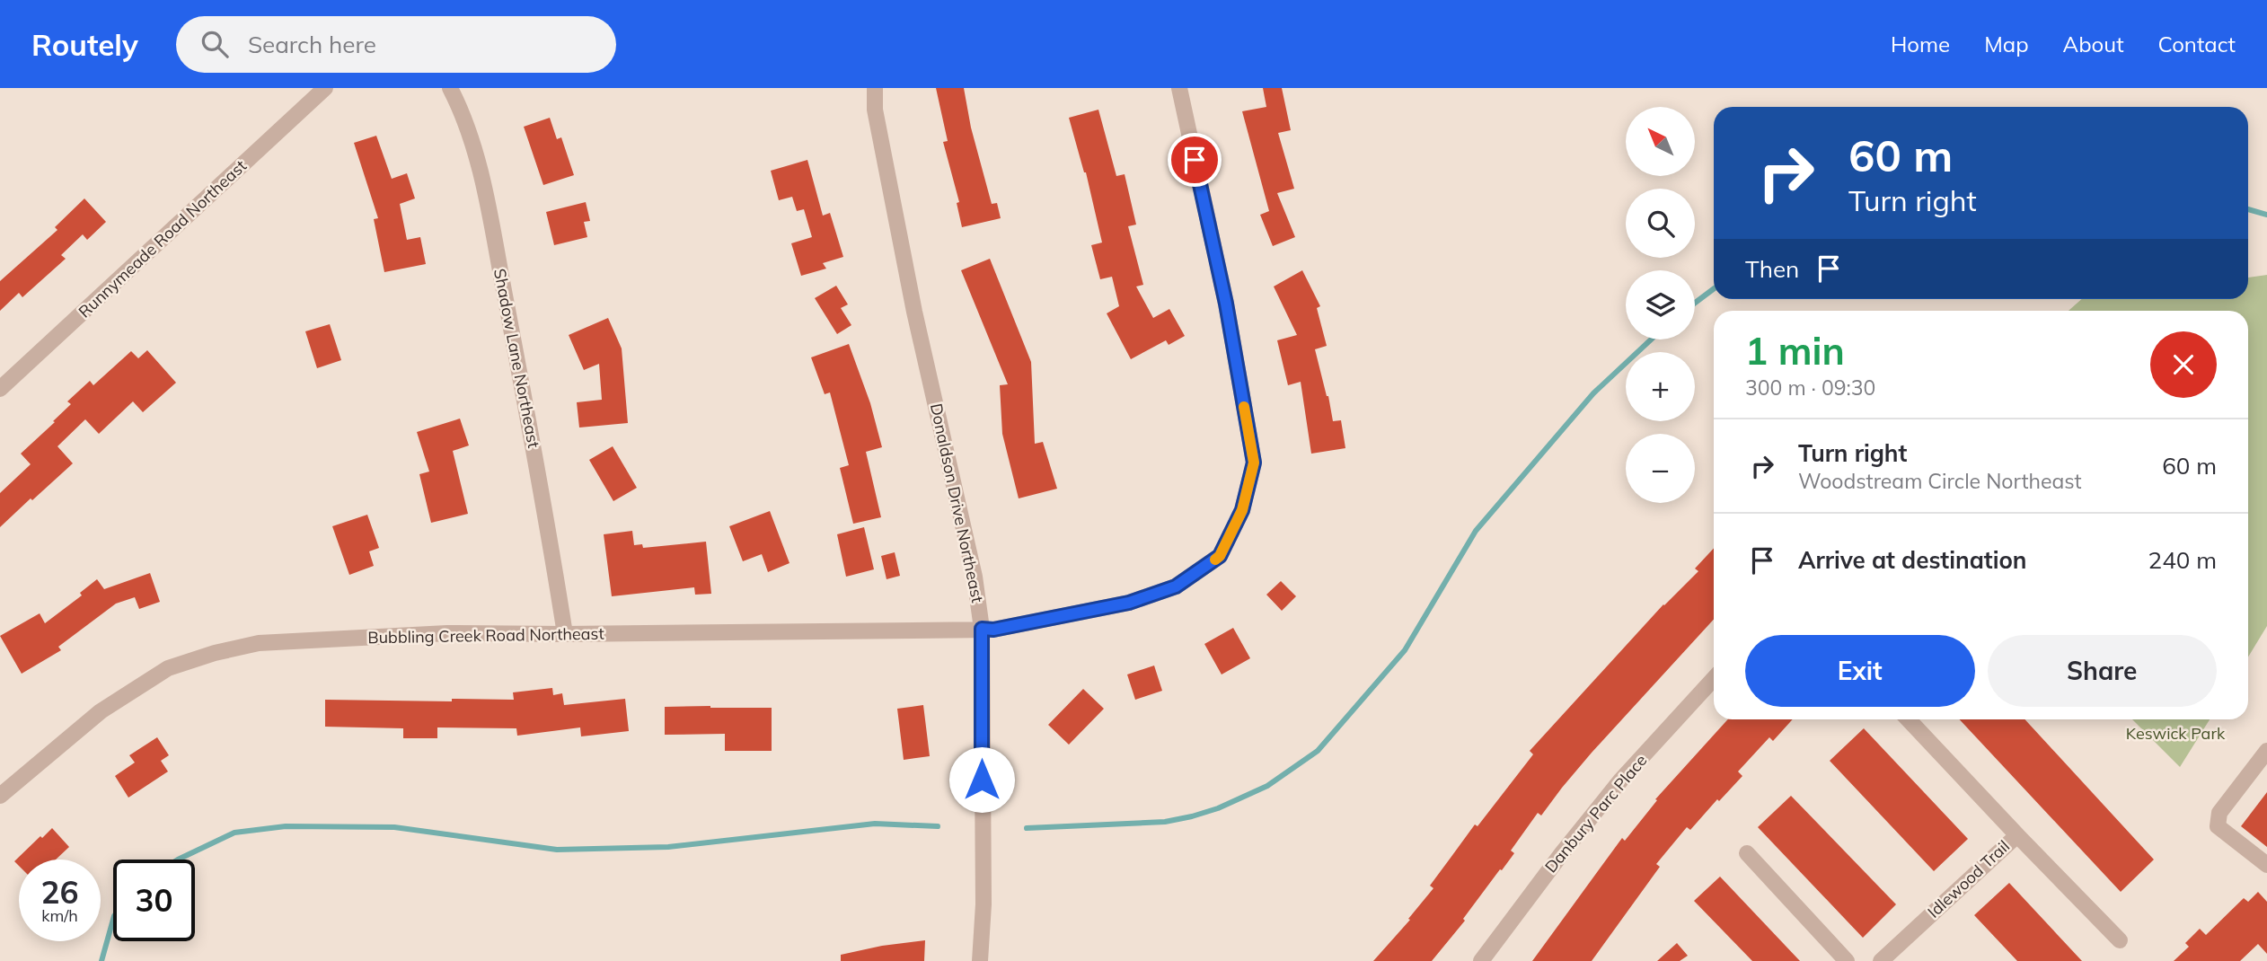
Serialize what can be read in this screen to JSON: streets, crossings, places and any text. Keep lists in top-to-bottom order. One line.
{"streets":{"street":["Runnymeade Road Northeast","Shadow Lane Northeast","Donaldson Drive Northeast","Bubbling Creek Road Northeast","Danbury Parc Place","Idlewood Trail"]},"crossings":[["Shadow Lane Northeast","Bubbling Creek Road Northeast"],["Donaldson Drive Northeast","Bubbling Creek Road Northeast"]],"parks":["Keswick Park"],"north":"top left","page":{"header":"Routely","search":"Search here","nav":["Home","Map","About","Contact"],"map_buttons":["+","−"],"turn":["60 m","Turn right"],"then":"Then","heading":["1 min","300 m · 09:30"],"list":[{"name":"Turn right","note":"Woodstream Circle Northeast","value":"60 m"},{"name":"Arrive at destination","value":"240 m"}],"buttons":["Exit","Share"],"speed":"26 km/h","limit":"30"}}
